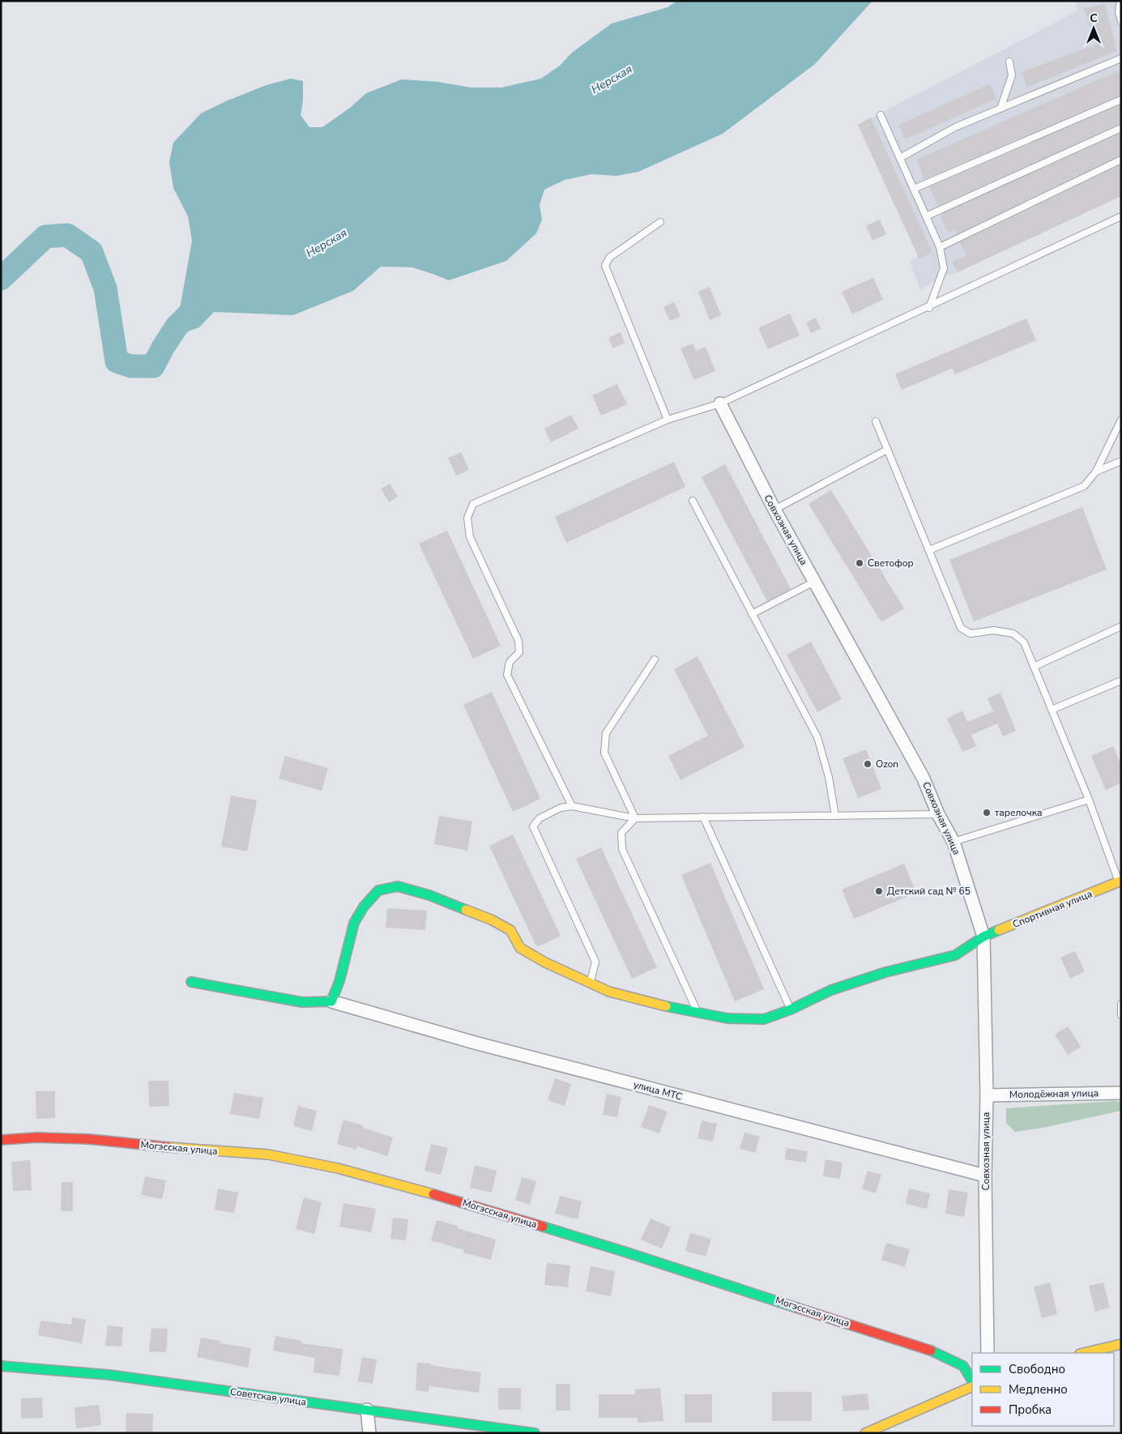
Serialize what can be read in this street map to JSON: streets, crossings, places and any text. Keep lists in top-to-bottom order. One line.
{"streets":{"street":["Совхозная улица","Спортивная улица","улица МТС","Молодёжная улица","Могэсская улица","Советская улица"]},"crossings":[["Совхозная улица","Спортивная улица"],["Совхозная улица","улица МТС"],["Совхозная улица","Молодёжная улица"],["Спортивная улица","улица МТС"]],"water":["Нерская"],"places":["Светофор","Ozon","тарелочка","Детский сад № 65"],"legend":["Свободно","Медленно","Пробка"],"north":"top"}
